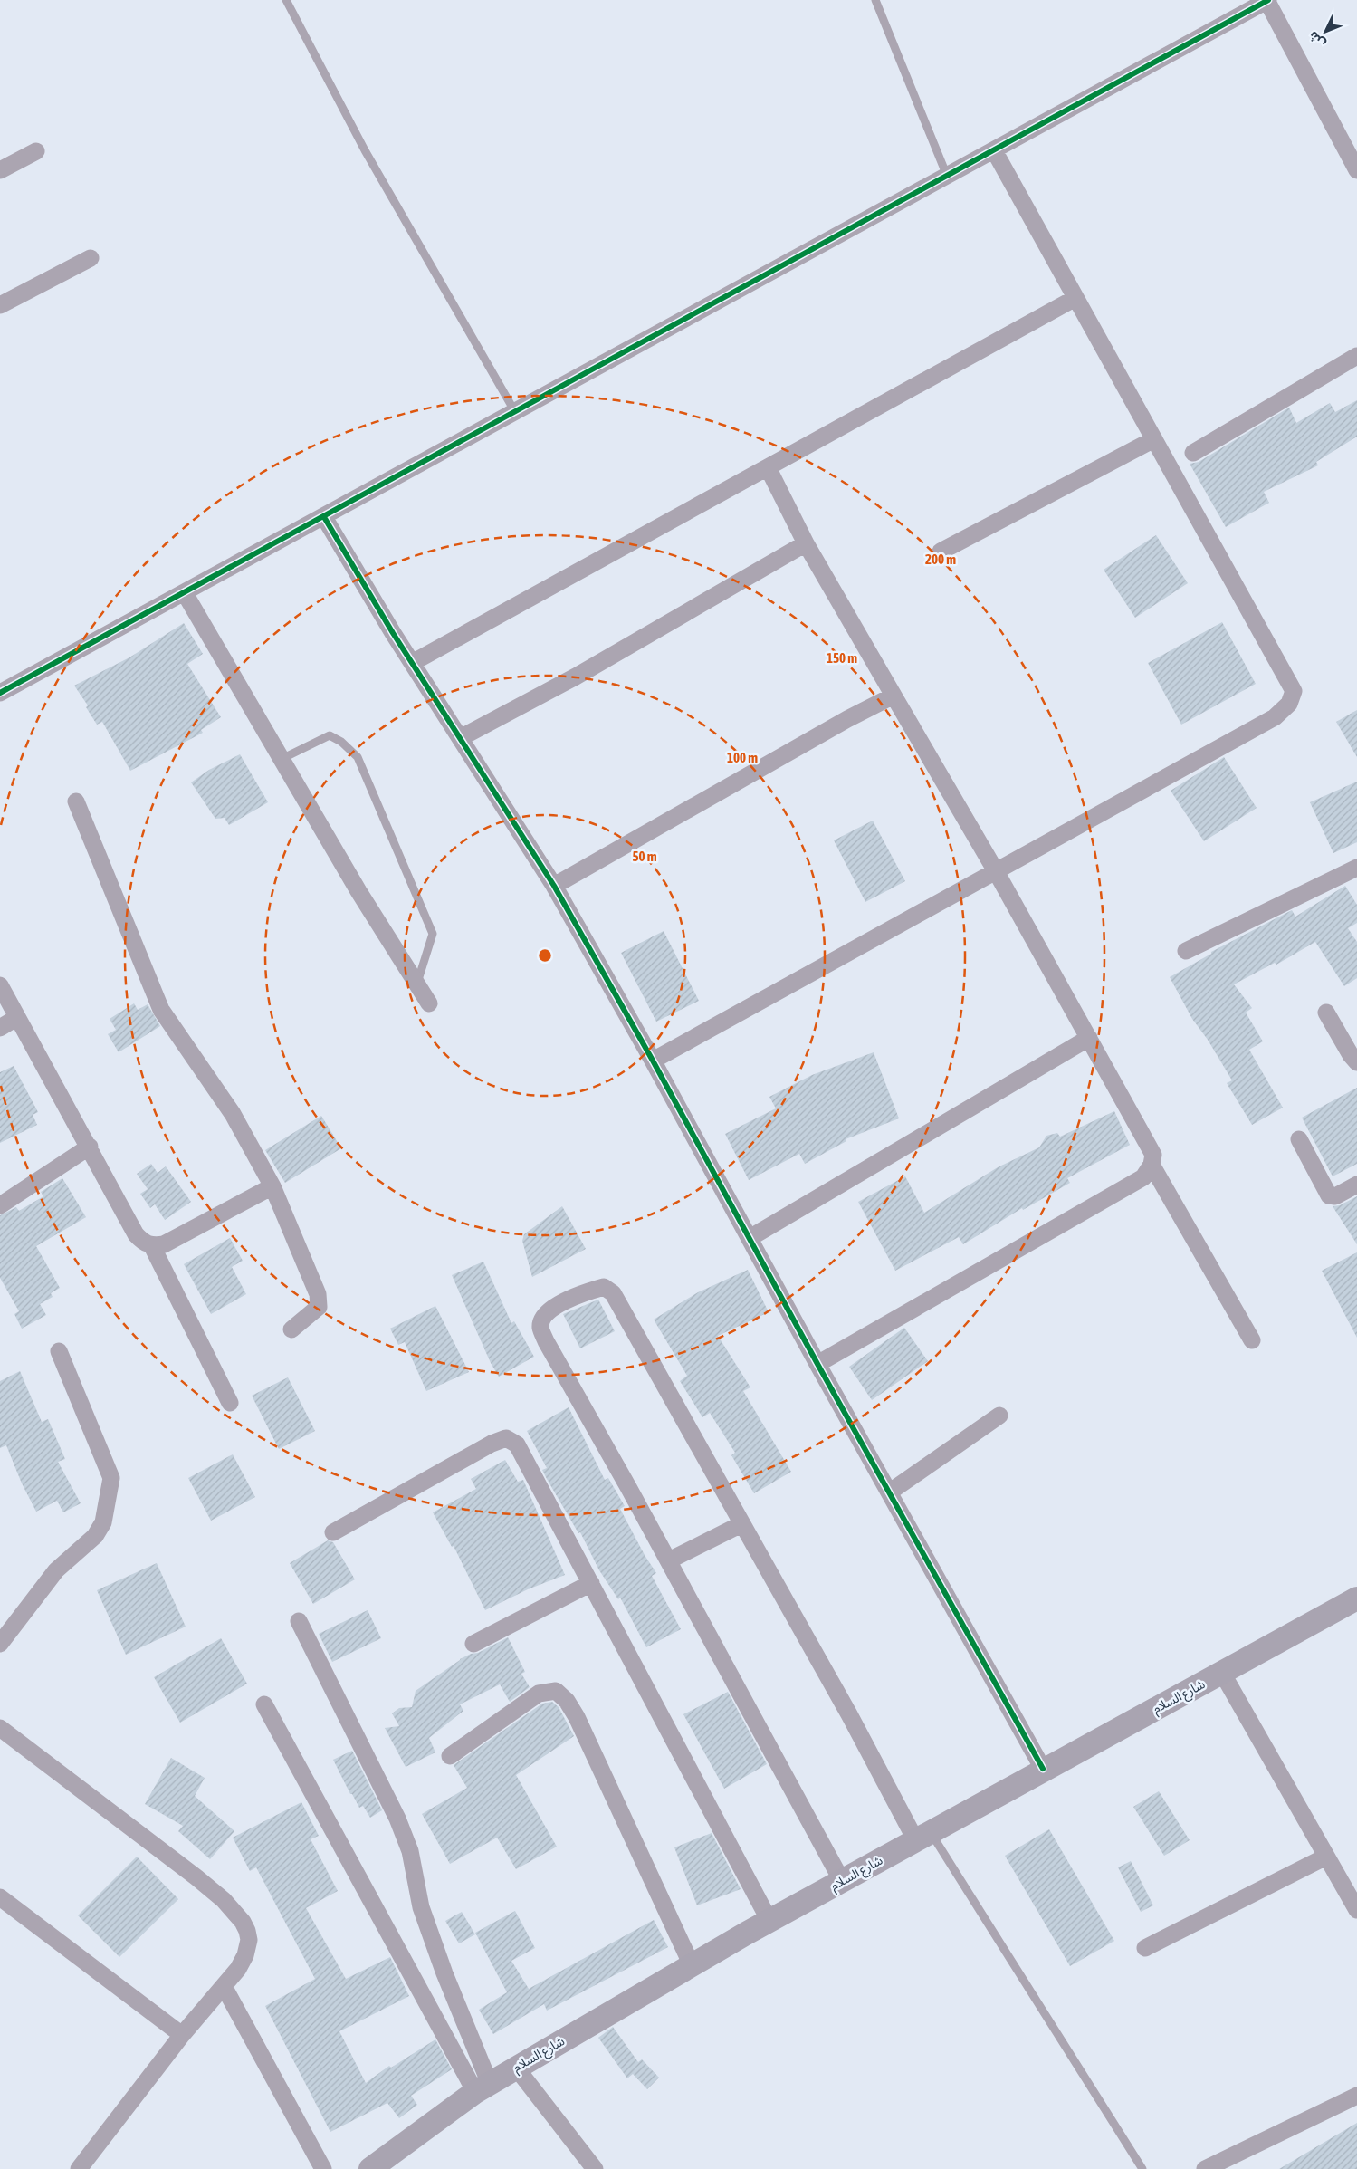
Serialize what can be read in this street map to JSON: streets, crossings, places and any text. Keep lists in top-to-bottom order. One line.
{"streets":{"main road":["شارع السلام"]},"north":"bottom left","rings":["200 m","150 m","100 m","50 m"]}
